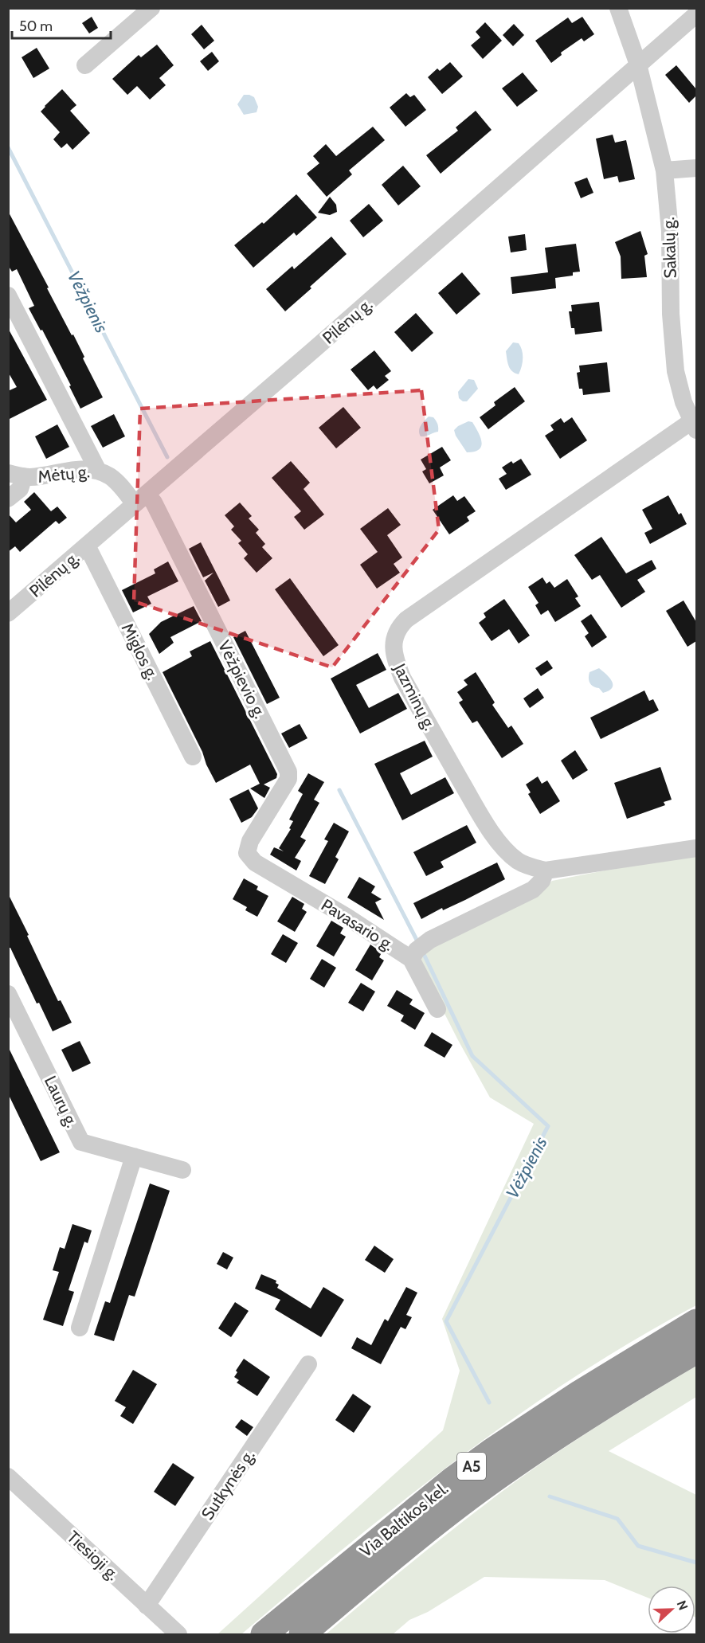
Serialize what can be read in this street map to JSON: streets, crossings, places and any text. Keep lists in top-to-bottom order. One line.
{"streets":{"highway":["A5","Via Baltikos kel."],"street":["Sakalų g.","Pilėnų g.","Mėtų g.","Miglos g.","Vėžpievio g.","Jazminų g.","Pavasario g.","Laurų g.","Sutkynės g.","Tiesioji g."]},"crossings":[["Sakalų g.","Pilėnų g."],["Sakalų g.","Jazminų g."],["Pilėnų g.","Mėtų g."],["Pilėnų g.","Miglos g."],["Pilėnų g.","Vėžpievio g."],["Mėtų g.","Vėžpievio g."],["Vėžpievio g.","Pavasario g."],["Sutkynės g.","Tiesioji g."]],"water":["Vėžpienis"],"scale_bar":"50 m","north":"right"}
